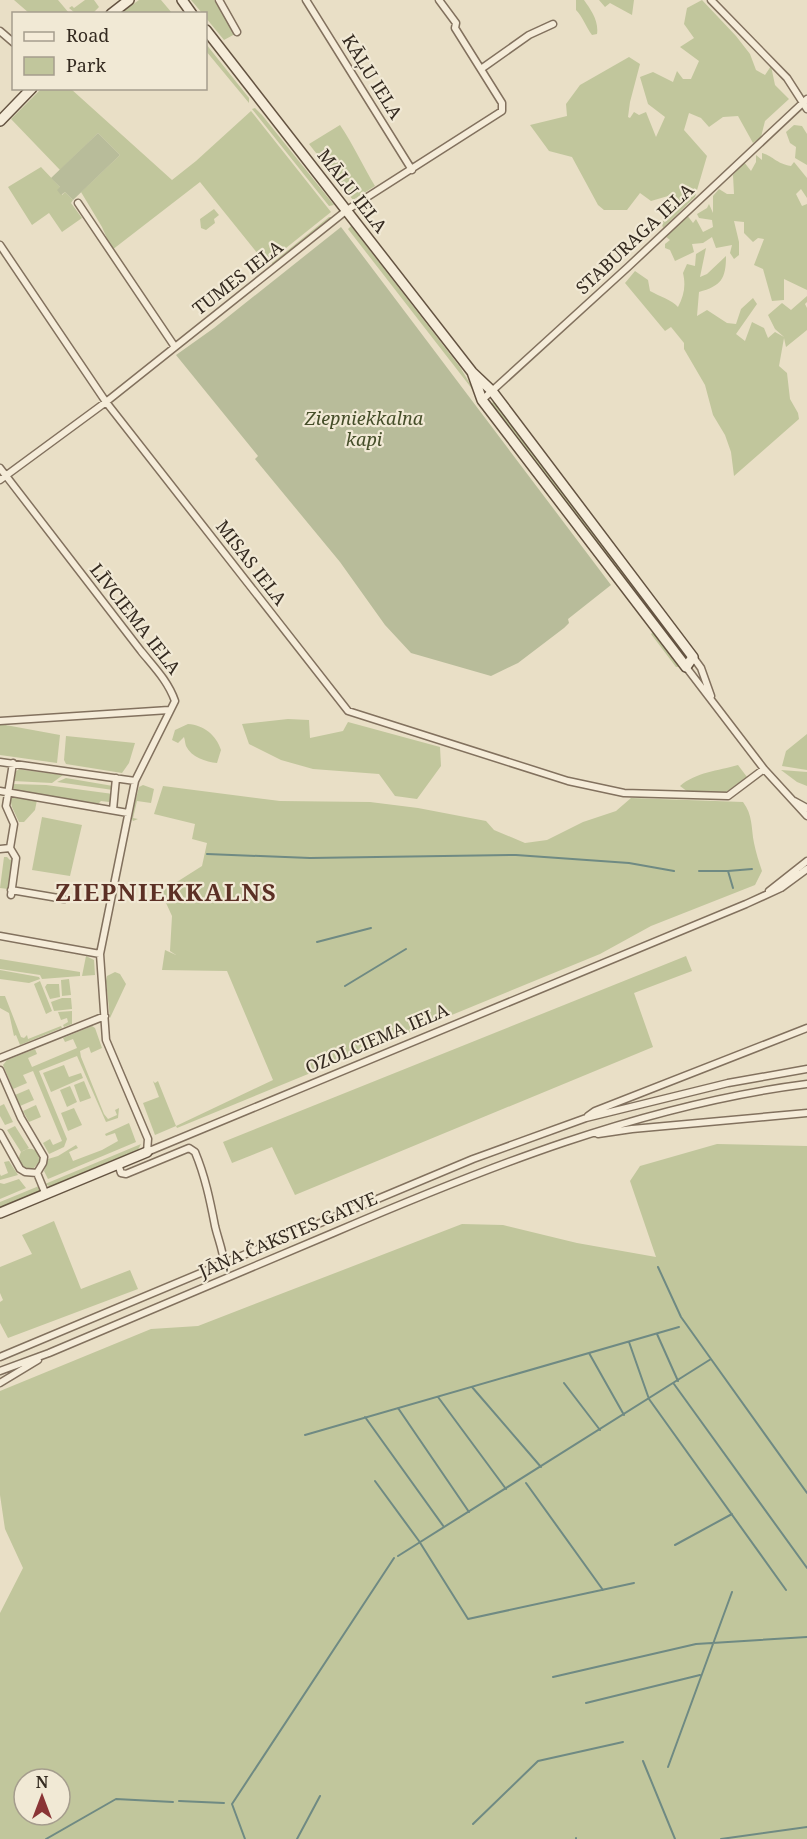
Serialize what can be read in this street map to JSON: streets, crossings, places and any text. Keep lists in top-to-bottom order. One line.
{"streets":{"street":["KĀĻU IELA","MĀLU IELA","STABURAGA IELA","TUMES IELA","MISAS IELA","LĪVCIEMA IELA","OZOLCIEMA IELA","JĀŅA ČAKSTES GATVE"]},"crossings":[["KĀĻU IELA","TUMES IELA"],["MĀLU IELA","STABURAGA IELA"],["MĀLU IELA","TUMES IELA"],["MĀLU IELA","MISAS IELA"],["TUMES IELA","MISAS IELA"],["TUMES IELA","LĪVCIEMA IELA"]],"districts":["ZIEPNIEKKALNS"],"parks":["Ziepniekkalna kapi"],"legend":["Road","Park"],"north":"top"}
